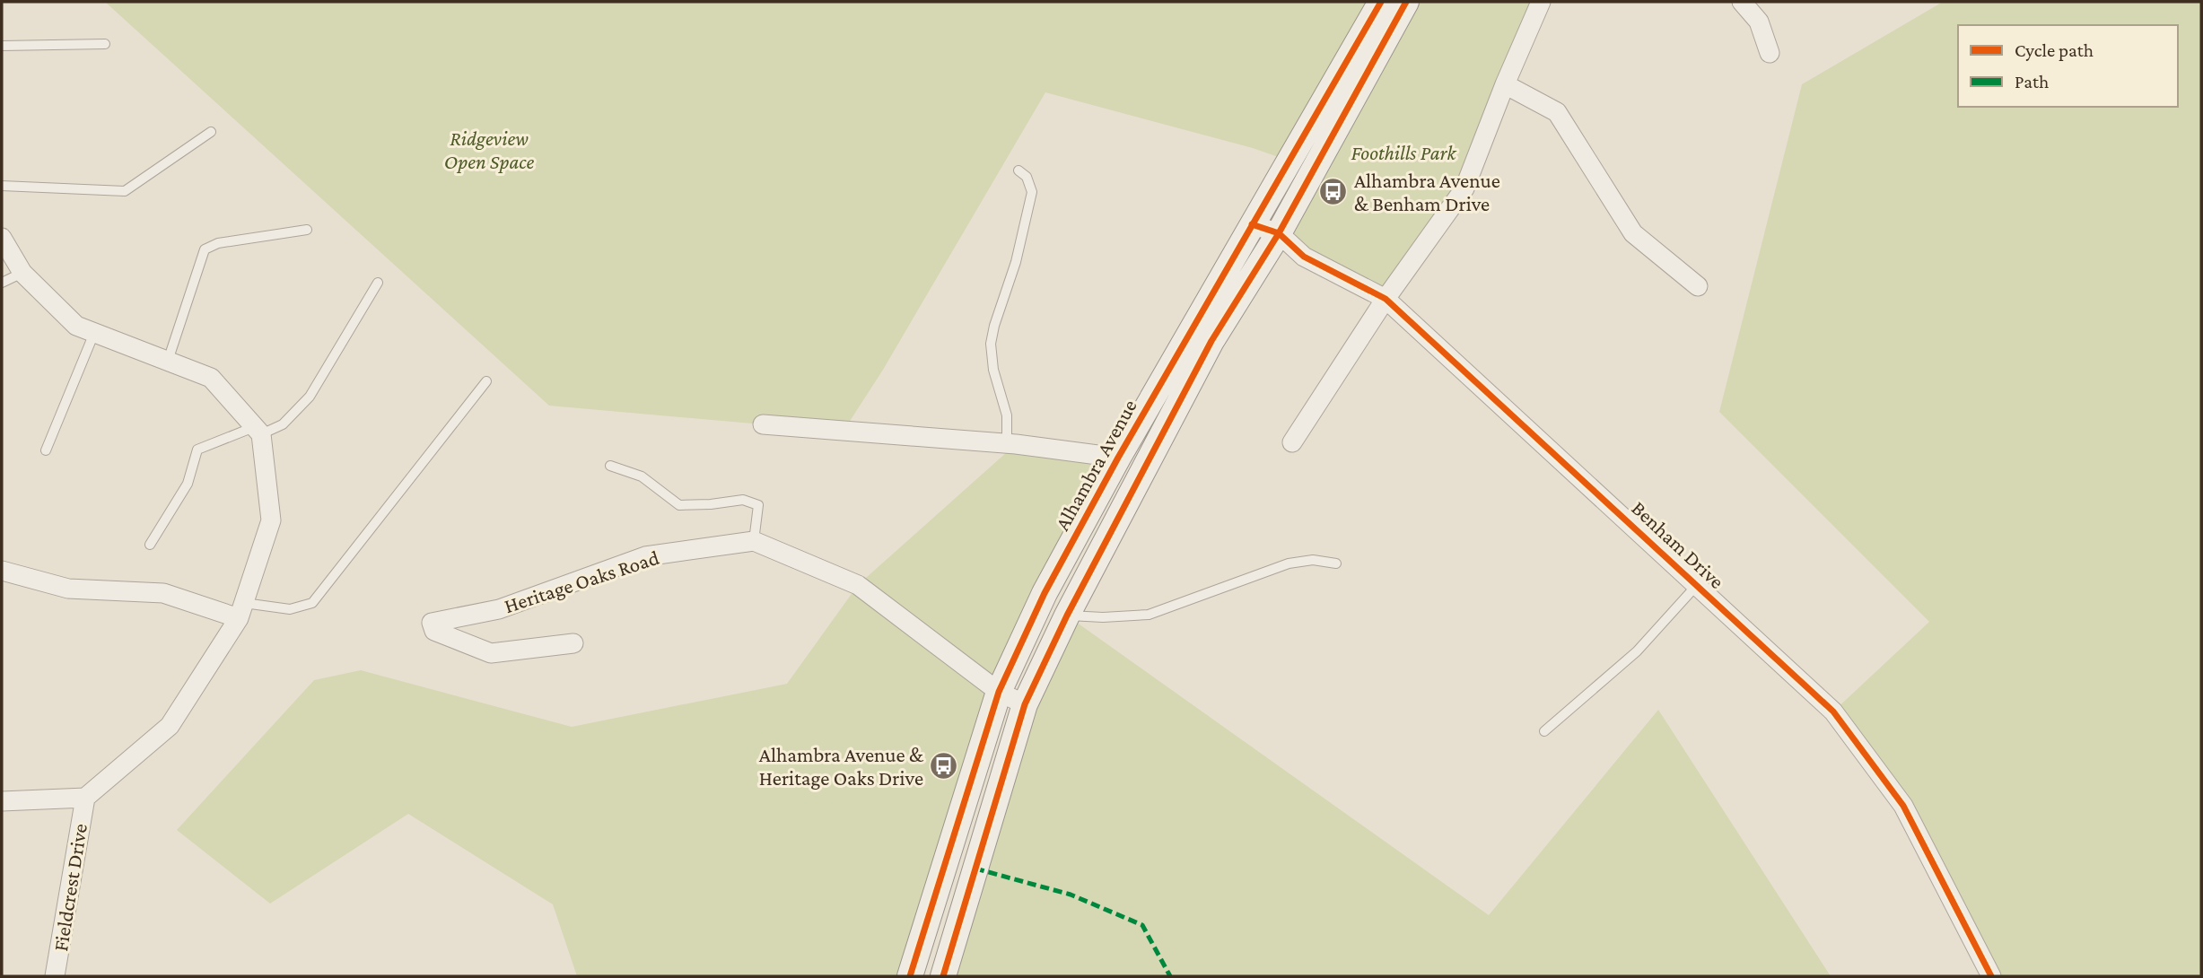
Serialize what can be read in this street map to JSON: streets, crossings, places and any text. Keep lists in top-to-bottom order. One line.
{"streets":{"main road":["Alhambra Avenue"],"street":["Benham Drive","Heritage Oaks Road","Fieldcrest Drive"]},"crossings":[["Alhambra Avenue","Benham Drive"]],"parks":["Ridgeview Open Space","Foothills Park"],"places":{"bus stop":["Alhambra Avenue & Benham Drive","Alhambra Avenue & Heritage Oaks Drive"]},"legend":["Cycle path","Path"]}
